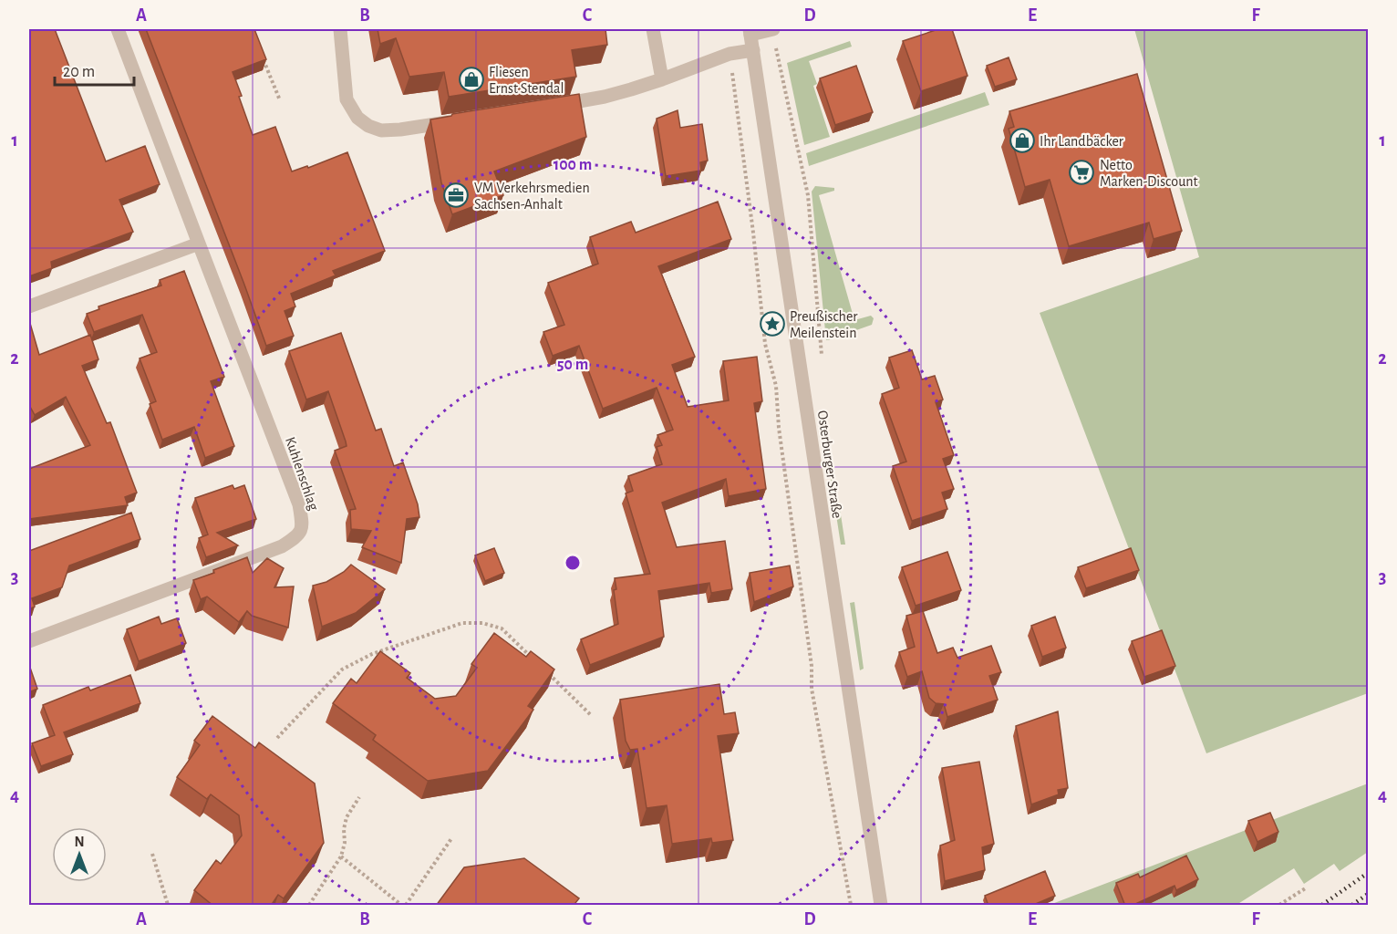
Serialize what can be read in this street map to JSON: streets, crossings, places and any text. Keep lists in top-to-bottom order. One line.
{"streets":{"street":["Osterburger Straße","Kuhlenschlag"]},"places":{"shop":["Fliesen Ernst Stendal","Ihr Landbäcker"],"supermarket":["Netto Marken-Discount"],"office":["VM Verkehrsmedien Sachsen-Anhalt"],"place":["Preußischer Meilenstein"]},"scale_bar":"20 m","north":"top","grid":{"columns":["A","B","C","D","E","F"],"rows":["1","2","3","4"]},"rings":["100 m","50 m"]}
